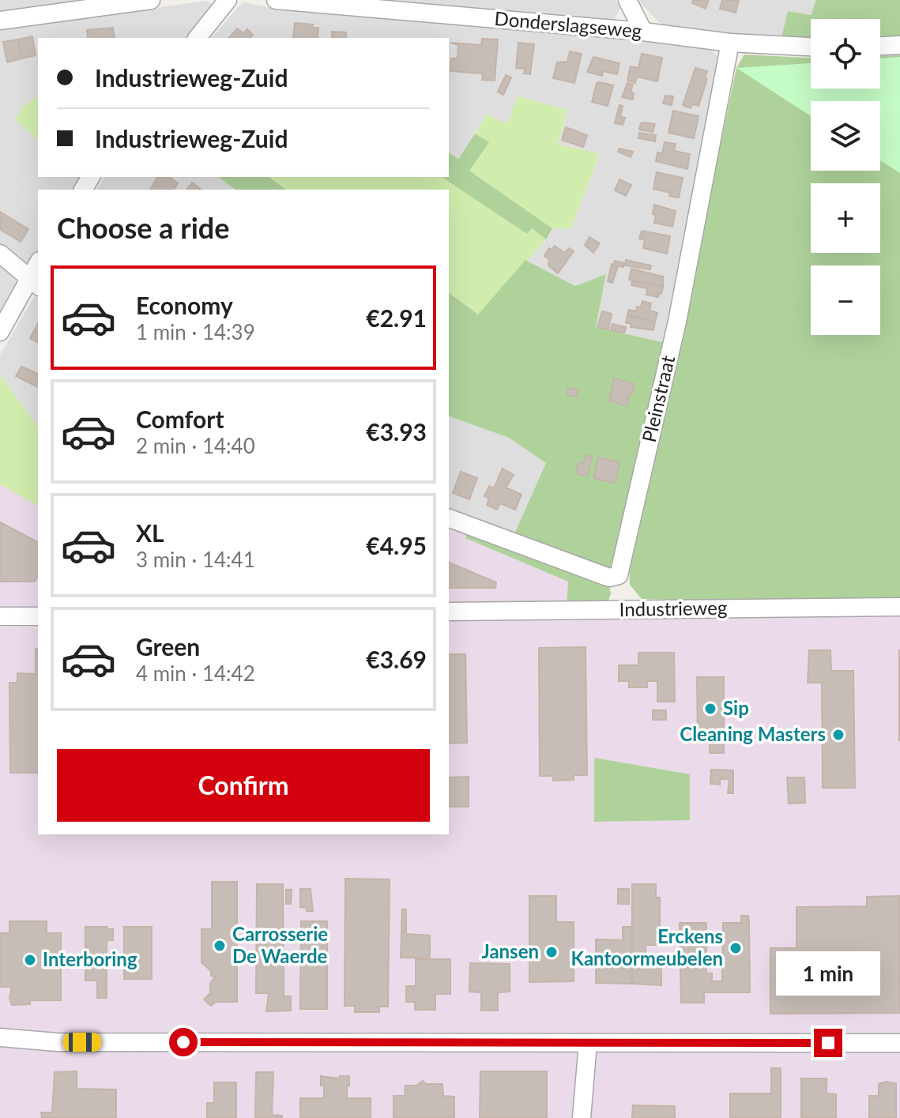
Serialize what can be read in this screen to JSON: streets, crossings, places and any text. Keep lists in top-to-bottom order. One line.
{"streets":{"street":["Donderslagseweg","Pleinstraat","Industrieweg"]},"crossings":[["Donderslagseweg","Pleinstraat"]],"places":["Sip","Cleaning Masters","Carrosserie De Waerde","Erckens Kantoormeubelen","Jansen","Interboring"],"page":{"map_buttons":["+","−"],"banner":["Industrieweg-Zuid","Industrieweg-Zuid"],"heading":"Choose a ride","list":[{"name":"Economy","note":"1 min · 14:39","value":"€2.91"},{"name":"Comfort","note":"2 min · 14:40","value":"€3.93"},{"name":"XL","note":"3 min · 14:41","value":"€4.95"},{"name":"Green","note":"4 min · 14:42","value":"€3.69"}],"buttons":"Confirm","bubble":"1 min"}}
